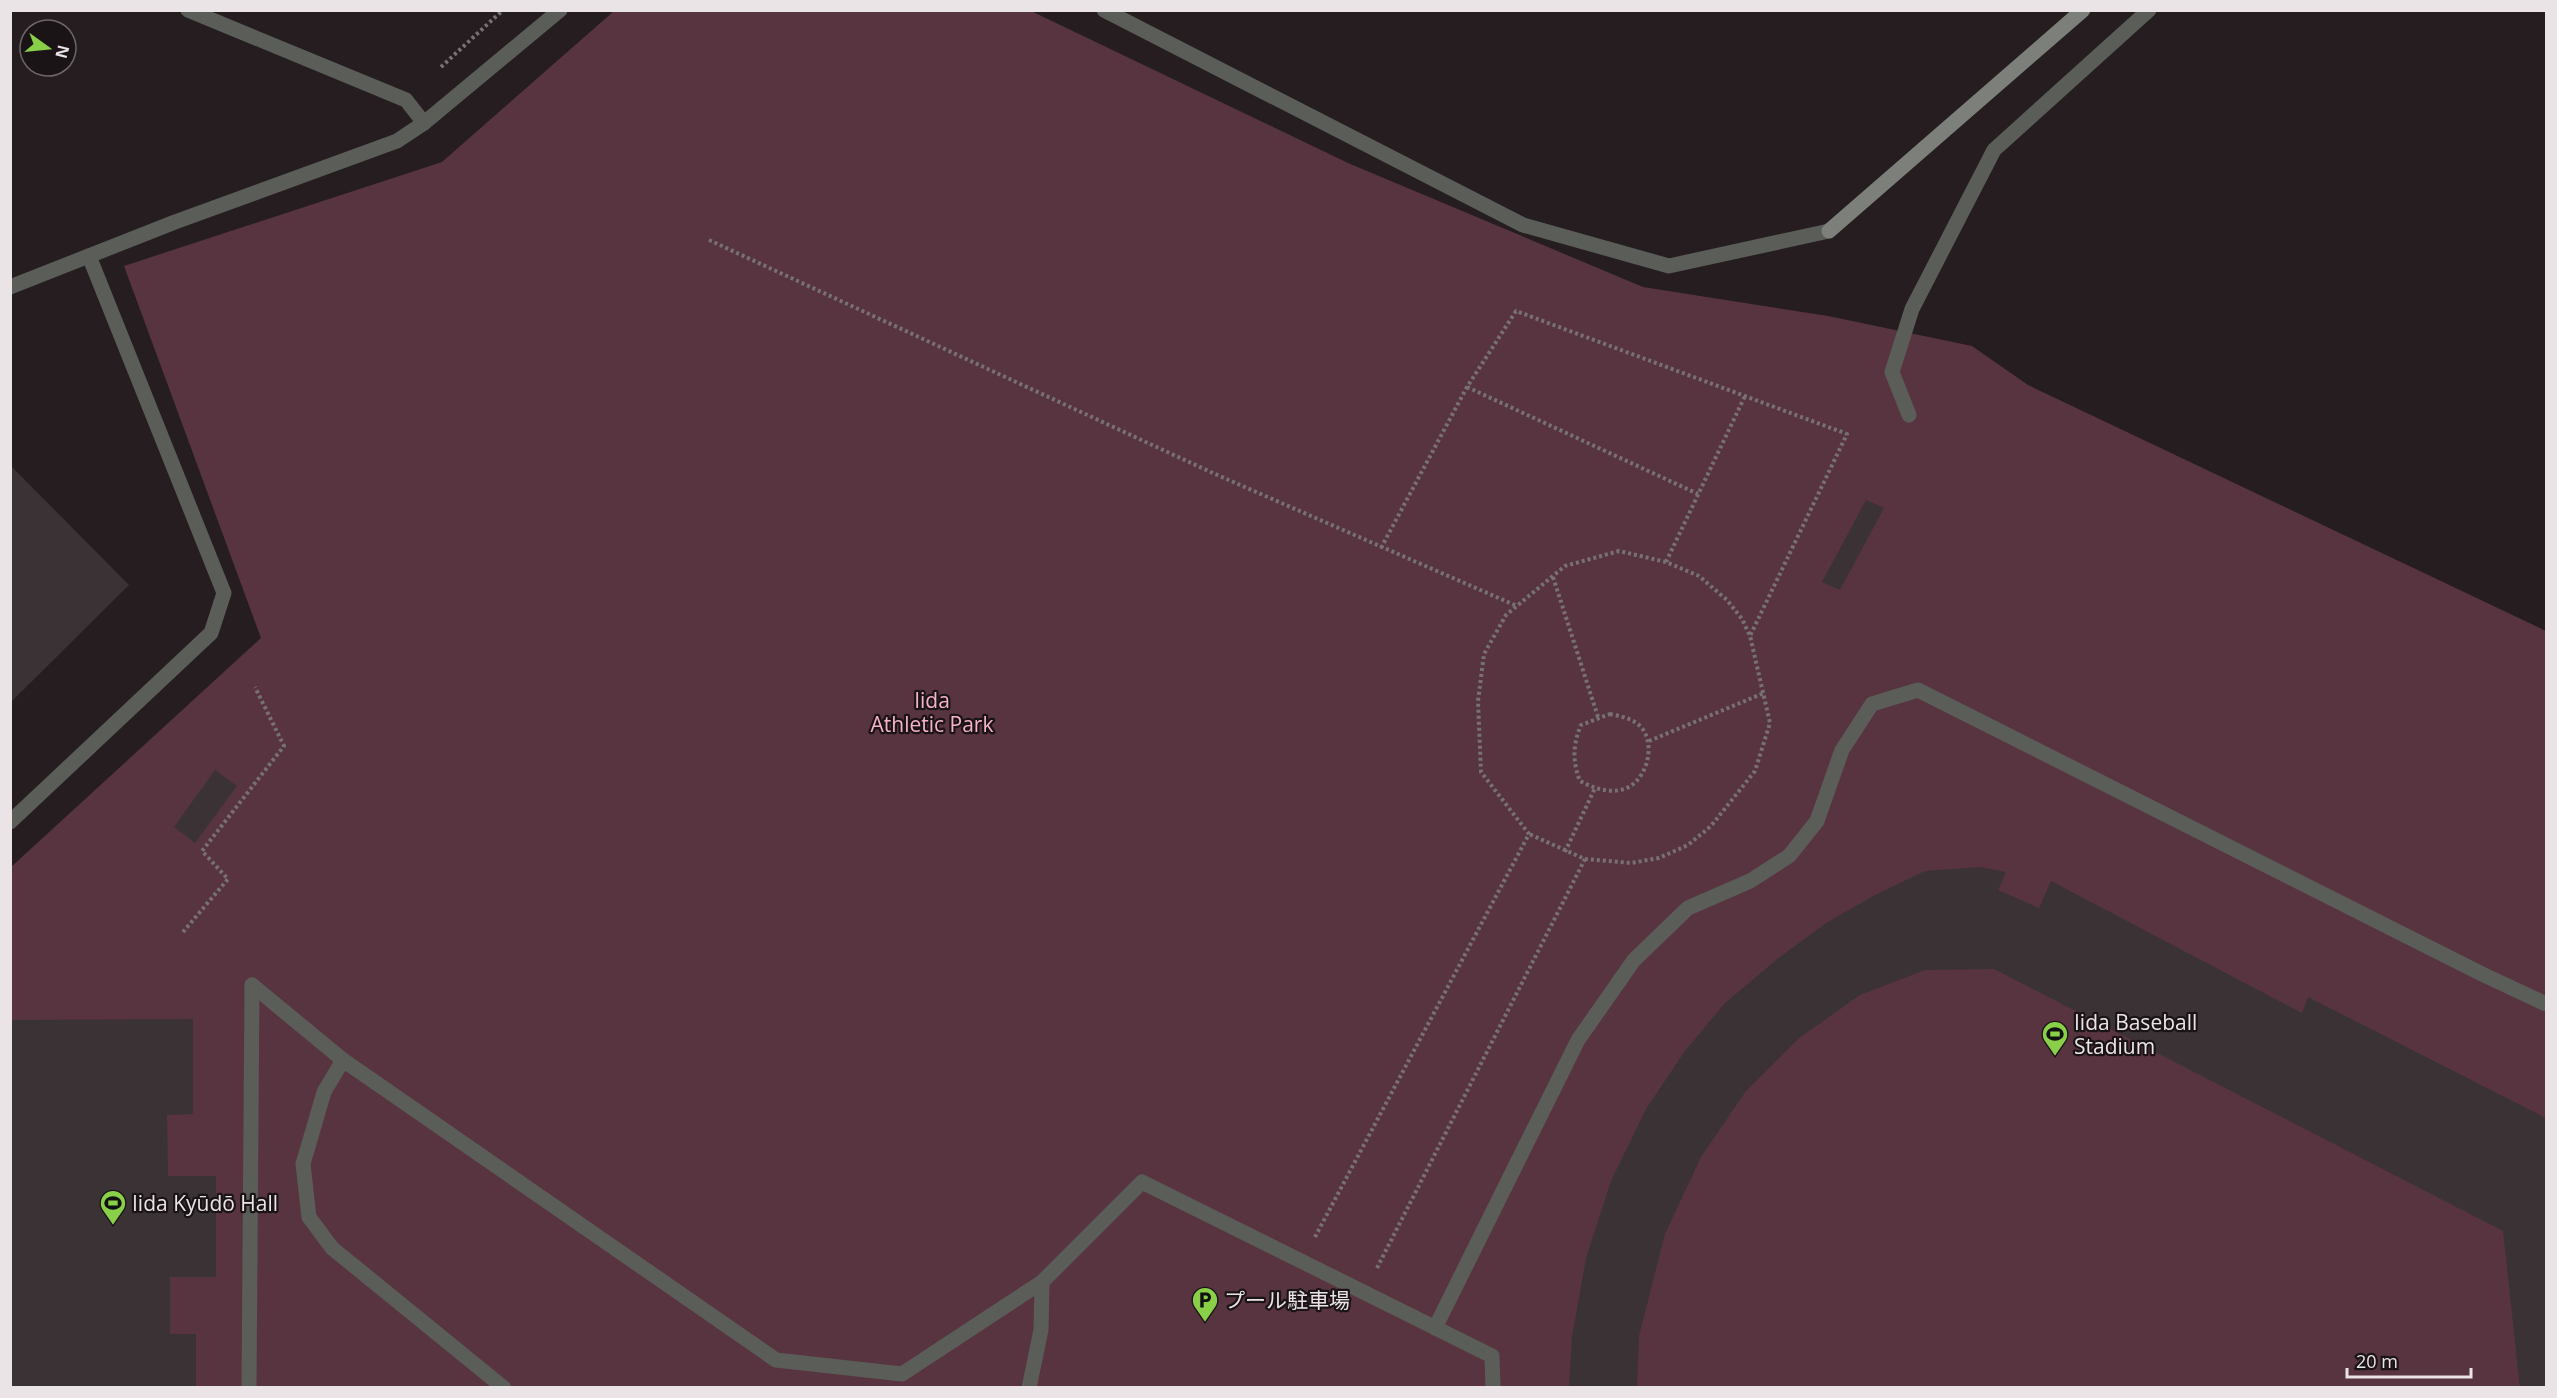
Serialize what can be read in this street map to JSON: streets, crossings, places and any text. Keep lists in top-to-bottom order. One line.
{"parks":["Iida Athletic Park"],"places":{"sports":["Iida Baseball Stadium","Iida Kyūdō Hall"],"parking":["プール駐車場"]},"scale_bar":"20 m","north":"right"}
